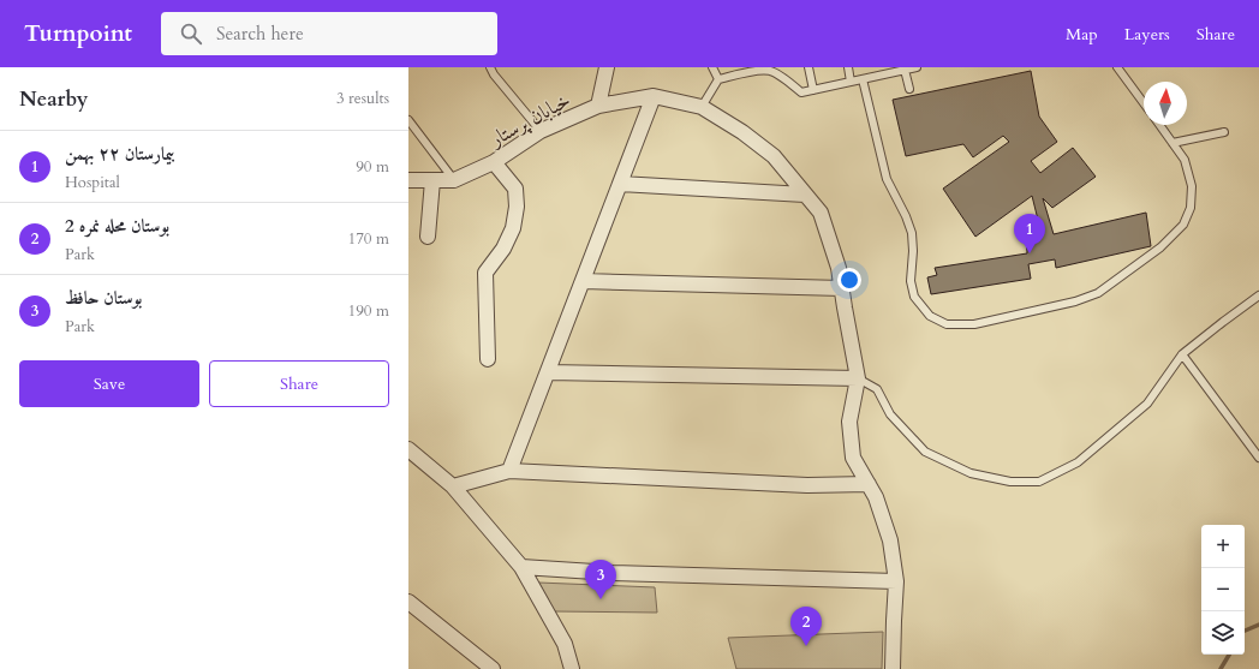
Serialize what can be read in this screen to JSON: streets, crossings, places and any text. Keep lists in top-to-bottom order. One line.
{"streets":{"street":["خیابان پرستار"]},"north":"top","page":{"header":"Turnpoint","search":"Search here","nav":["Map","Layers","Share"],"heading":["Nearby","3 results"],"list":[{"mark":"1","name":"بیمارستان ۲۲ بهمن","note":"Hospital","value":"90 m"},{"mark":"2","name":"بوستان محله نمره 2","note":"Park","value":"170 m"},{"mark":"3","name":"بوستان حافظ","note":"Park","value":"190 m"}],"pins":["1","3","2"],"buttons":["Save","Share"],"map_buttons":["+","−"]}}
